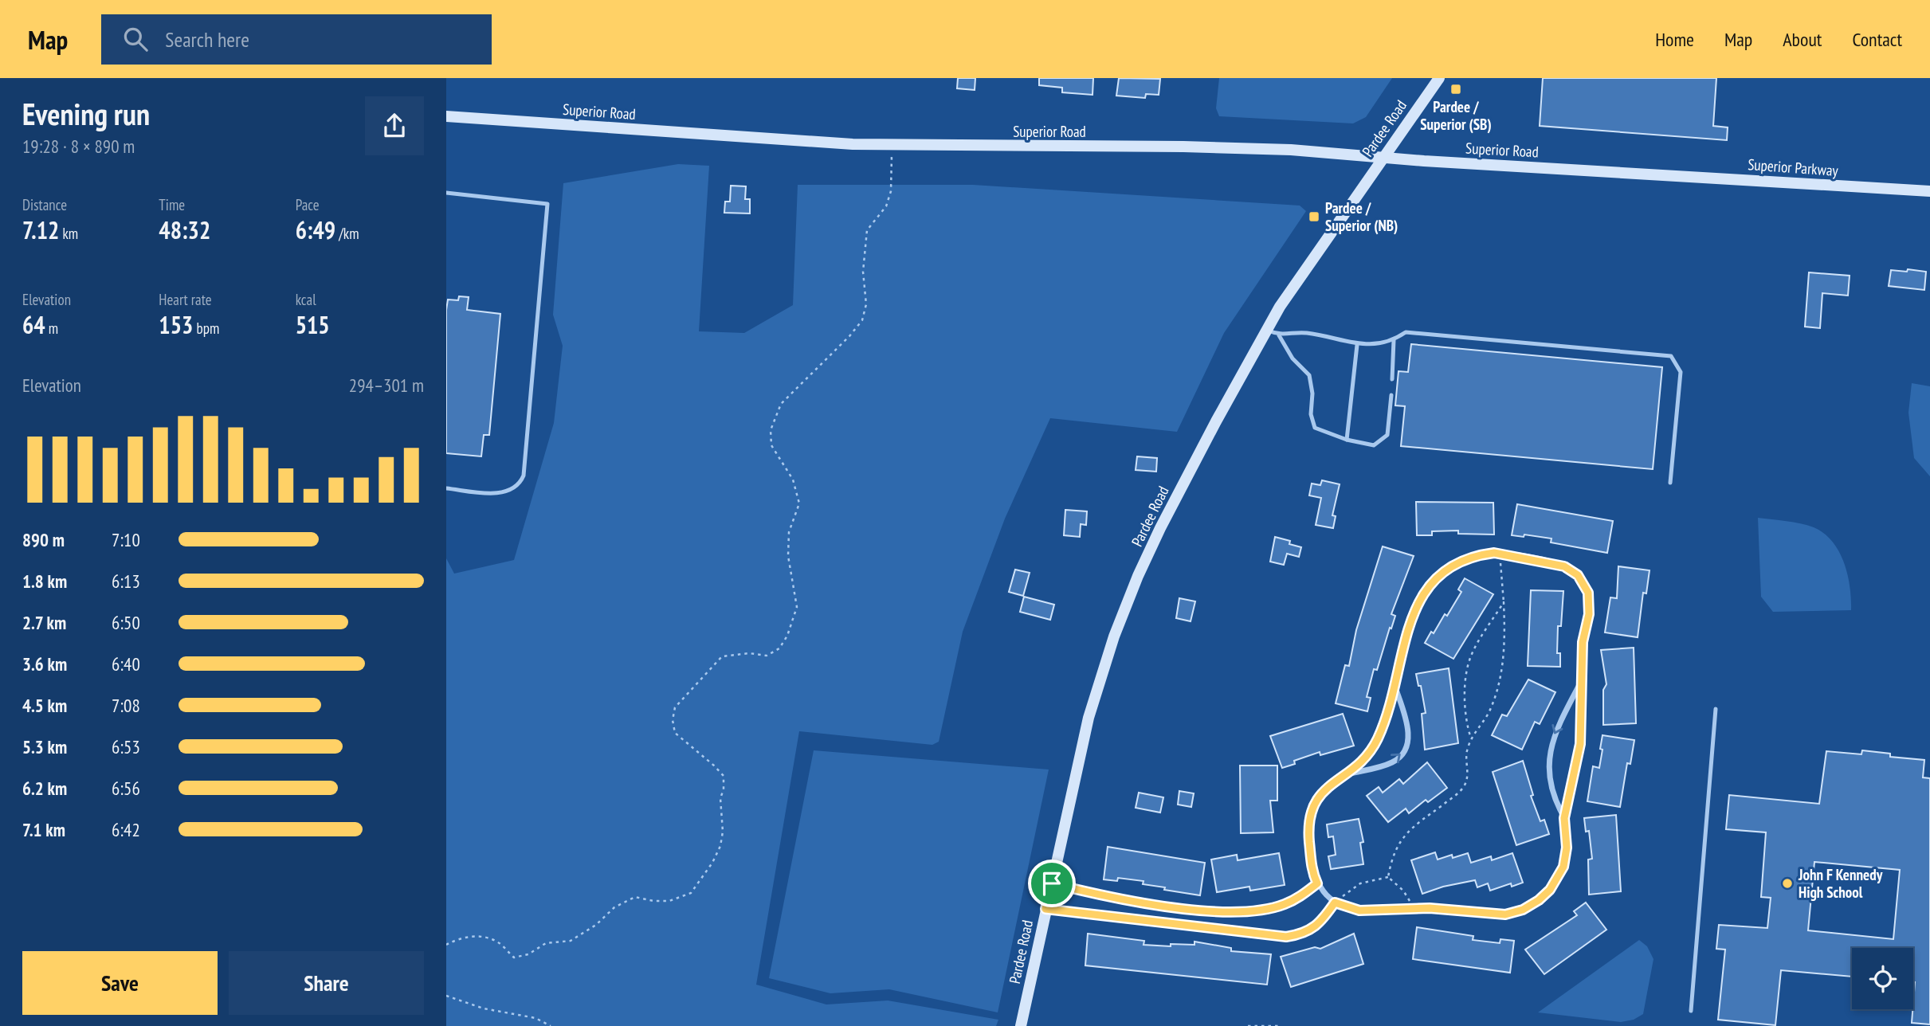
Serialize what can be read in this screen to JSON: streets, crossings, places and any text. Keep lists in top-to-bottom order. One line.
{"streets":{"main road":["Superior Road","Pardee Road","Superior Parkway"]},"crossings":[["Superior Road","Pardee Road"],["Superior Road","Superior Parkway"]],"places":{"transit":["Pardee / Superior (SB)","Pardee / Superior (NB)"],"other":["John F Kennedy High School"]},"page":{"header":"Map","search":"Search here","nav":["Home","Map","About","Contact"],"heading":["Evening run","19:28 · 8 × 890 m"],"stats":[["Distance","7.12 km"],["Time","48:32"],["Pace","6:49 /km"],["Elevation","64 m"],["Heart rate","153 bpm"],["kcal","515"]],"chart":["Elevation","294–301 m"],"list":[{"name":"890 m","note":"7:10"},{"name":"1.8 km","note":"6:13"},{"name":"2.7 km","note":"6:50"},{"name":"3.6 km","note":"6:40"},{"name":"4.5 km","note":"7:08"},{"name":"5.3 km","note":"6:53"},{"name":"6.2 km","note":"6:56"},{"name":"7.1 km","note":"6:42"}],"buttons":["Save","Share"]}}
